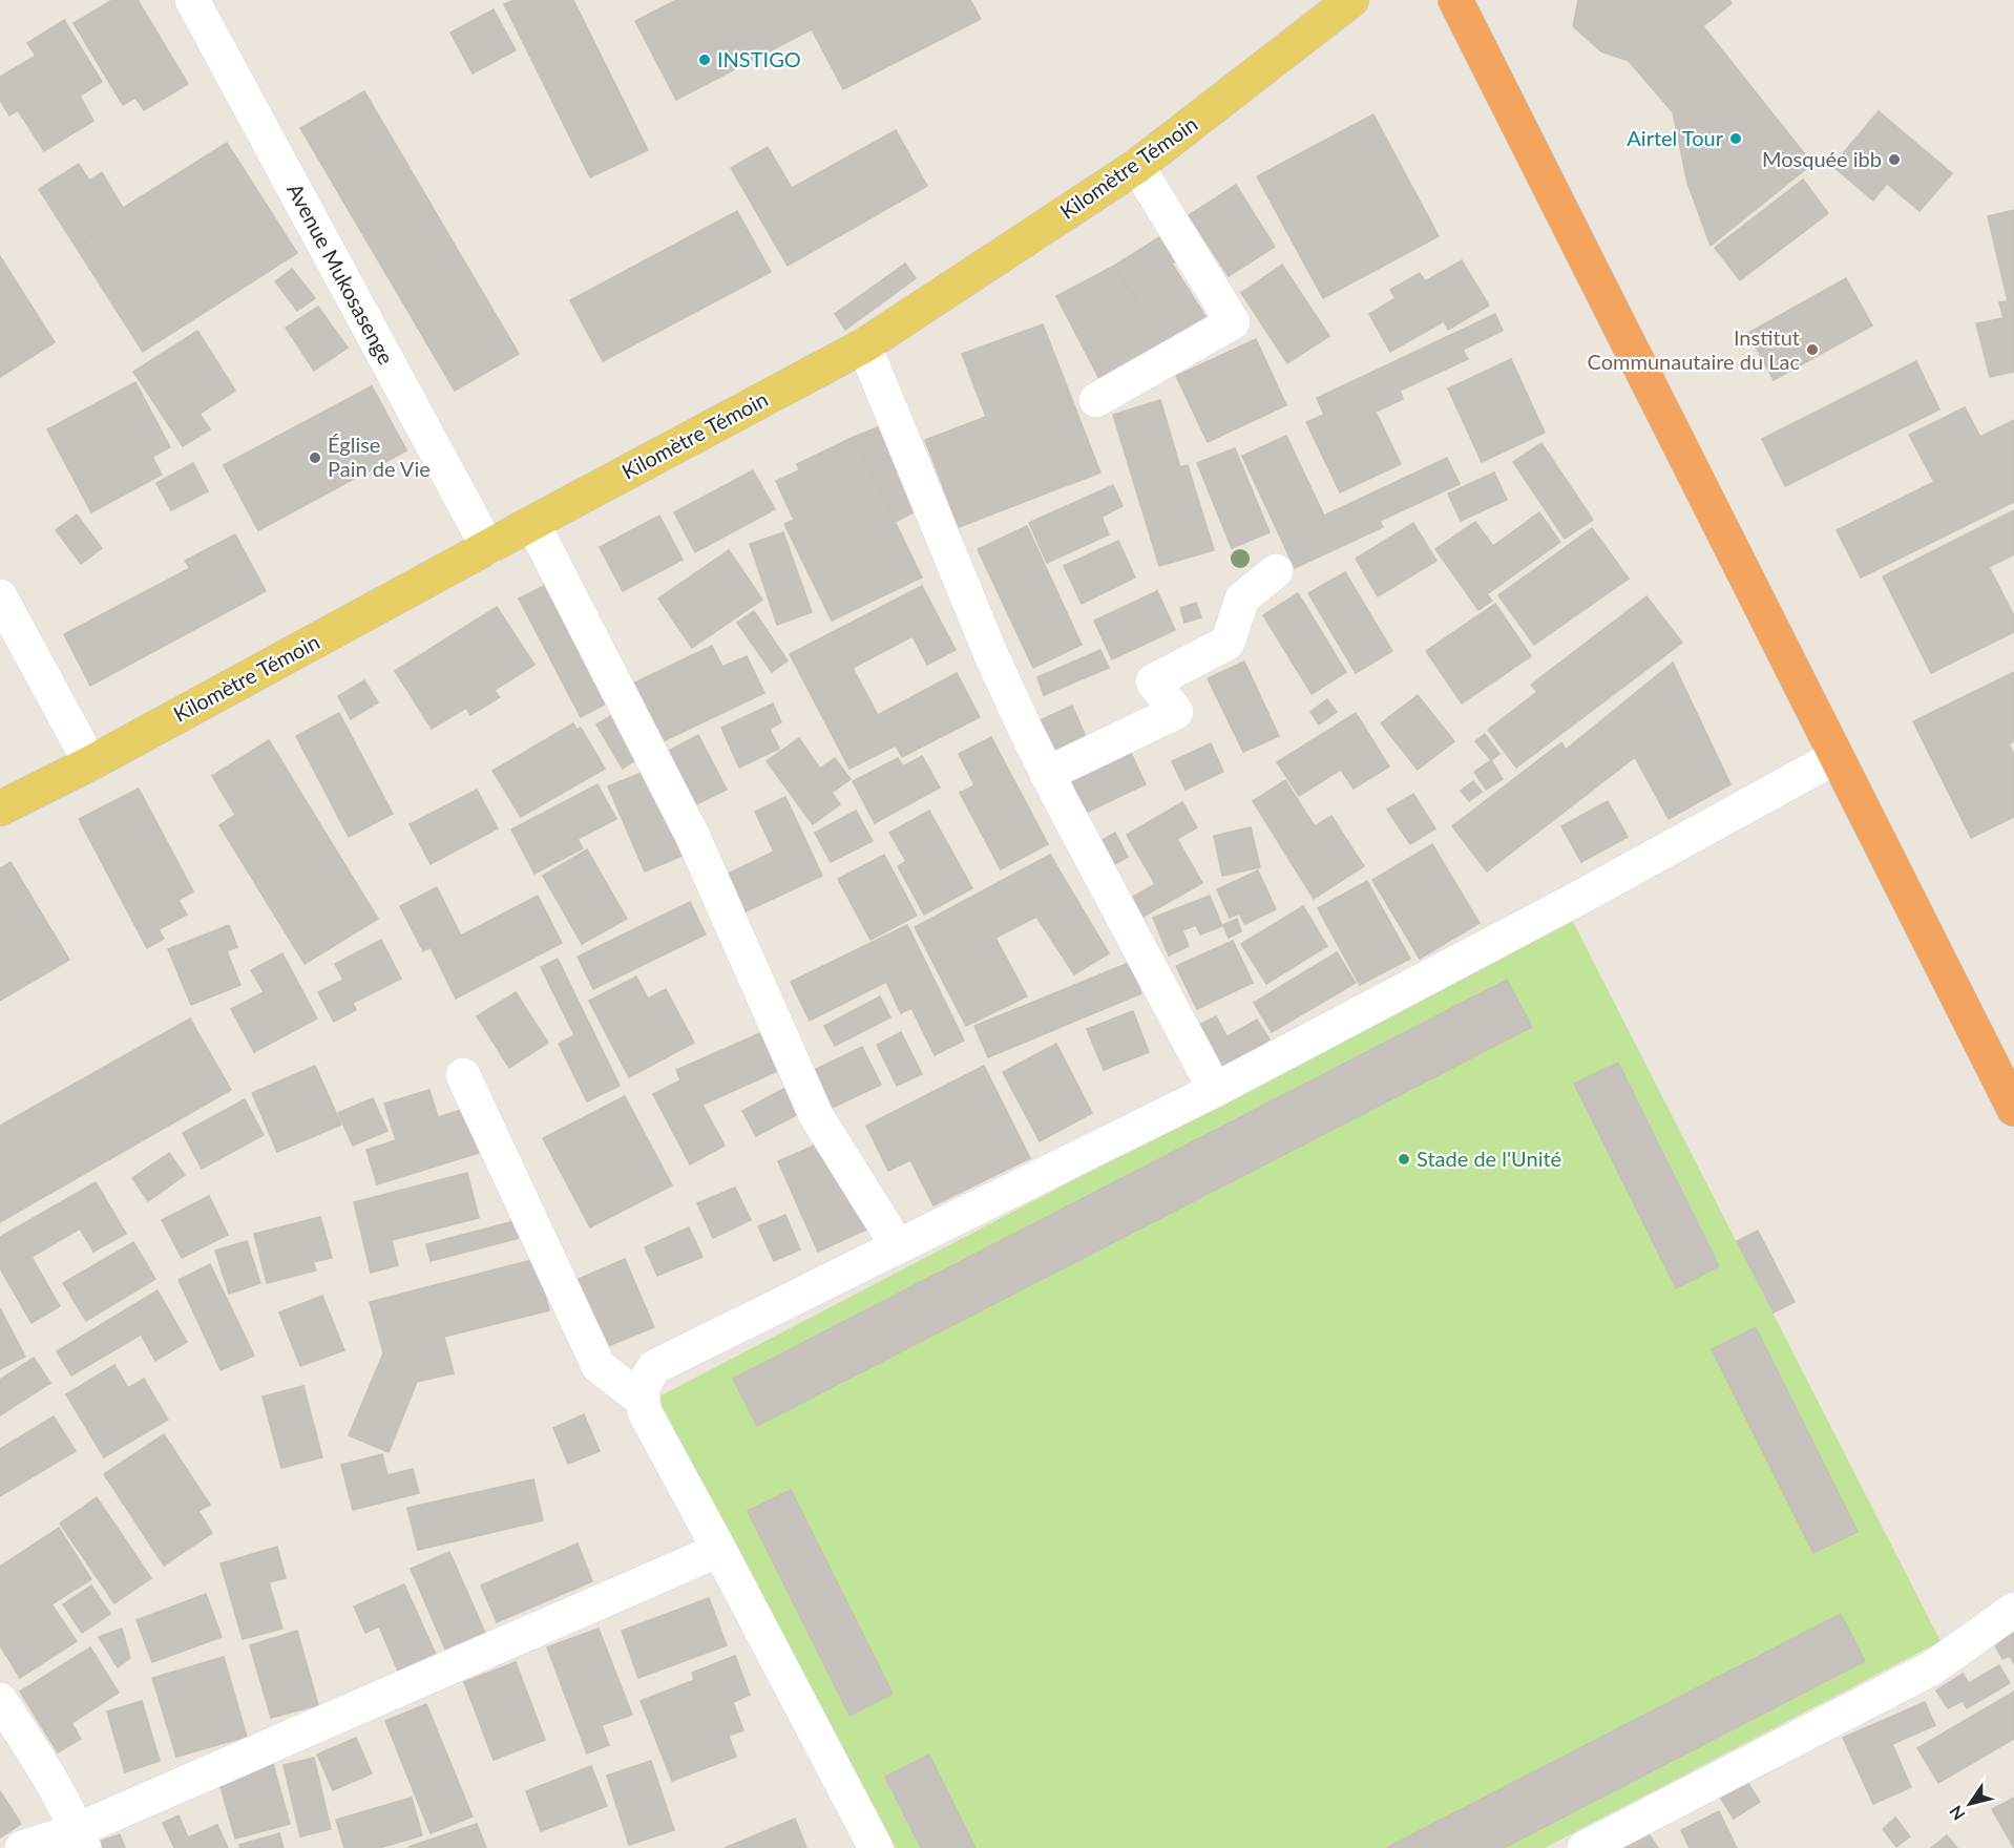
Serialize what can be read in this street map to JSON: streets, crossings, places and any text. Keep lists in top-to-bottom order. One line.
{"streets":{"main road":["Kilomètre Témoin"],"street":["Avenue Mukosasenge"]},"crossings":[["Kilomètre Témoin","Avenue Mukosasenge"]],"places":["INSTIGO","Airtel Tour","Mosquée ibb","Institut Communautaire du Lac","Église Pain de Vie","Stade de l'Unité"],"north":"bottom left"}
